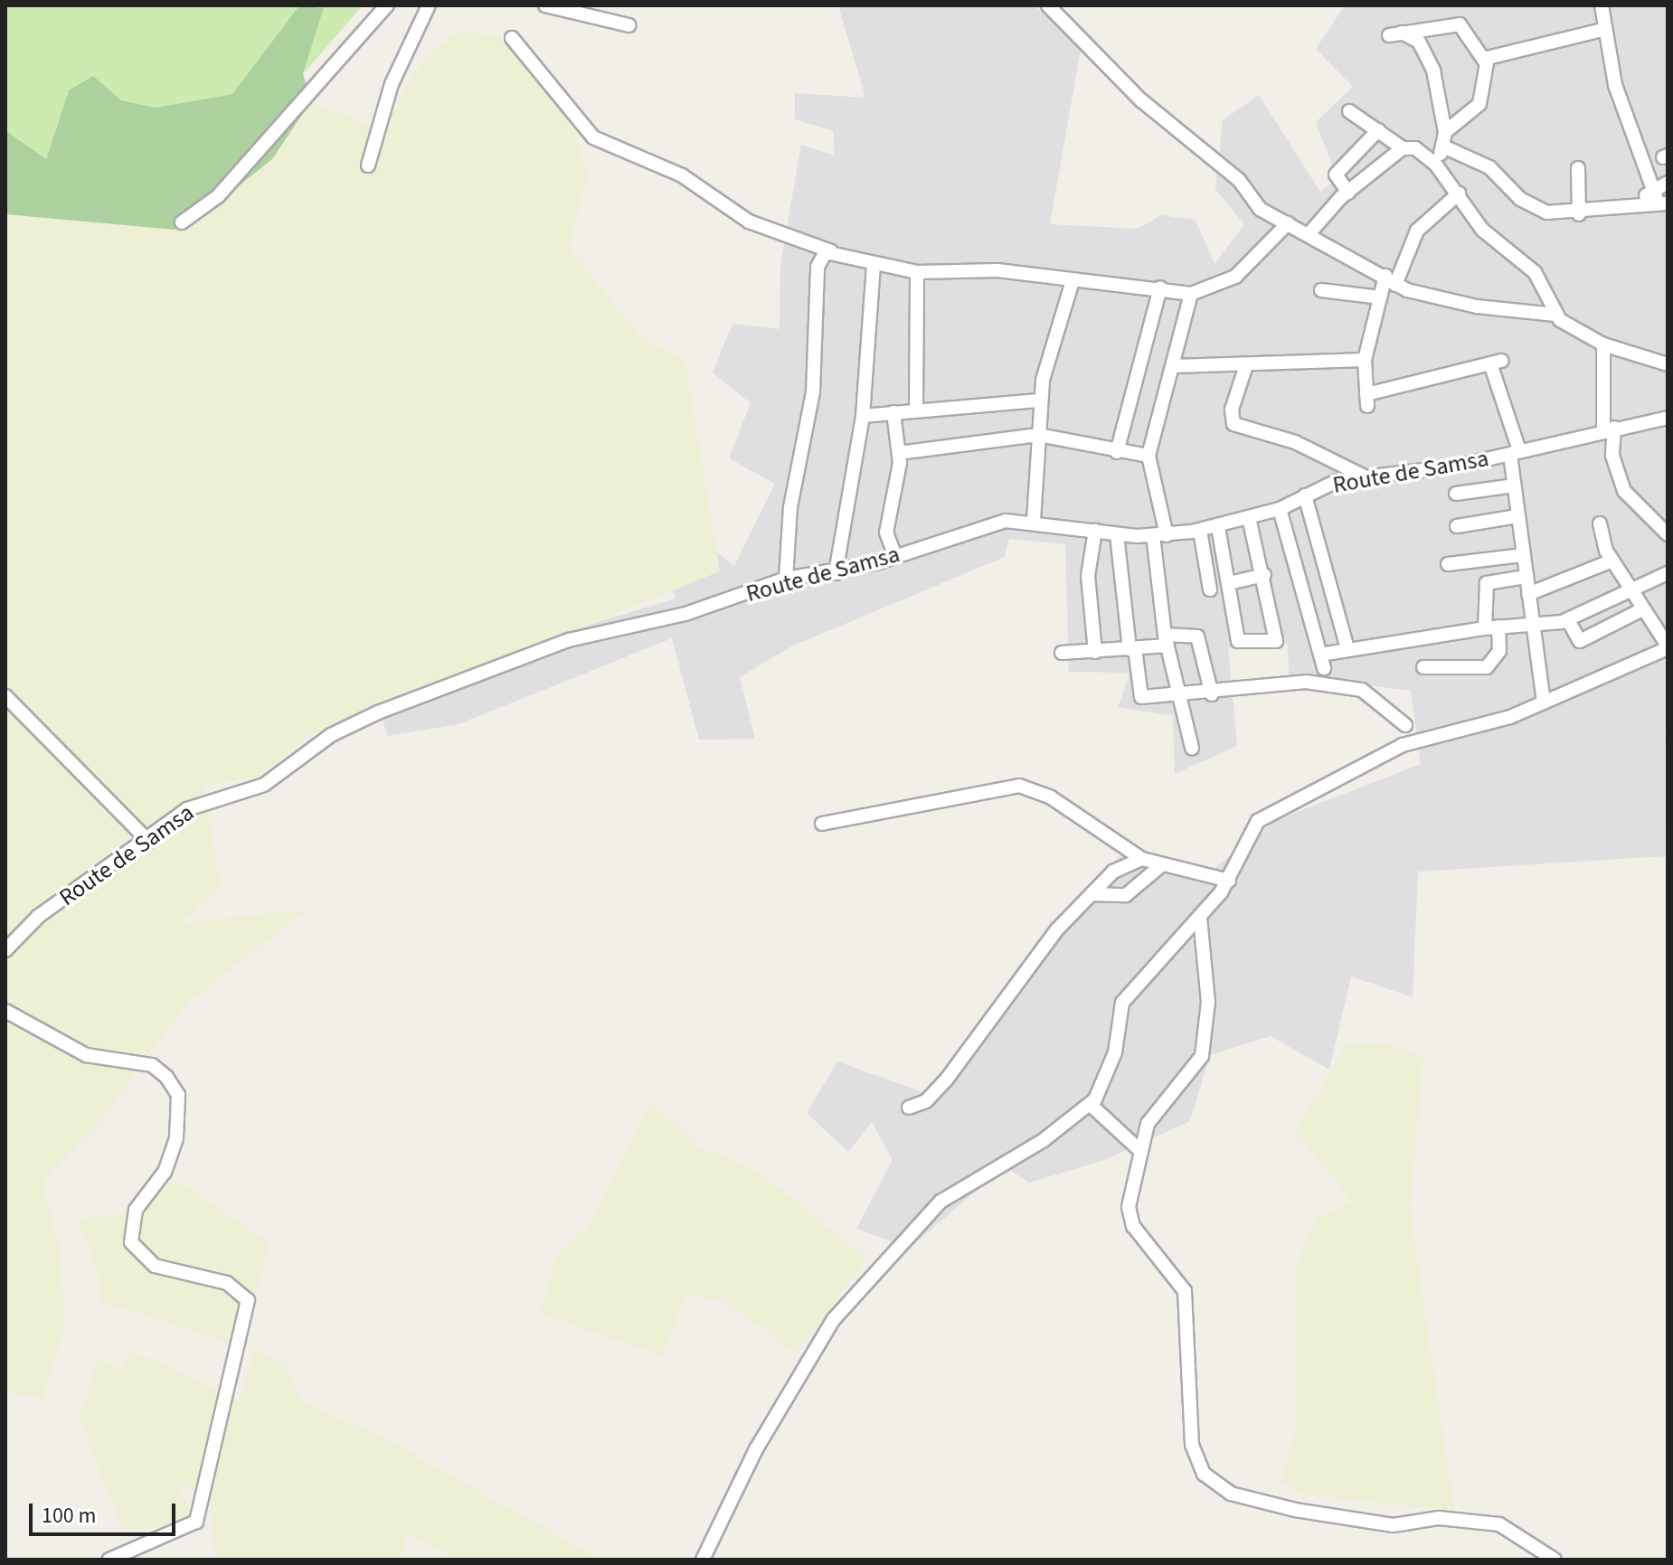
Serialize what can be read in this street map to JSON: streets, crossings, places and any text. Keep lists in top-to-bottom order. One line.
{"streets":{"street":["Route de Samsa"]},"scale_bar":"100 m"}
